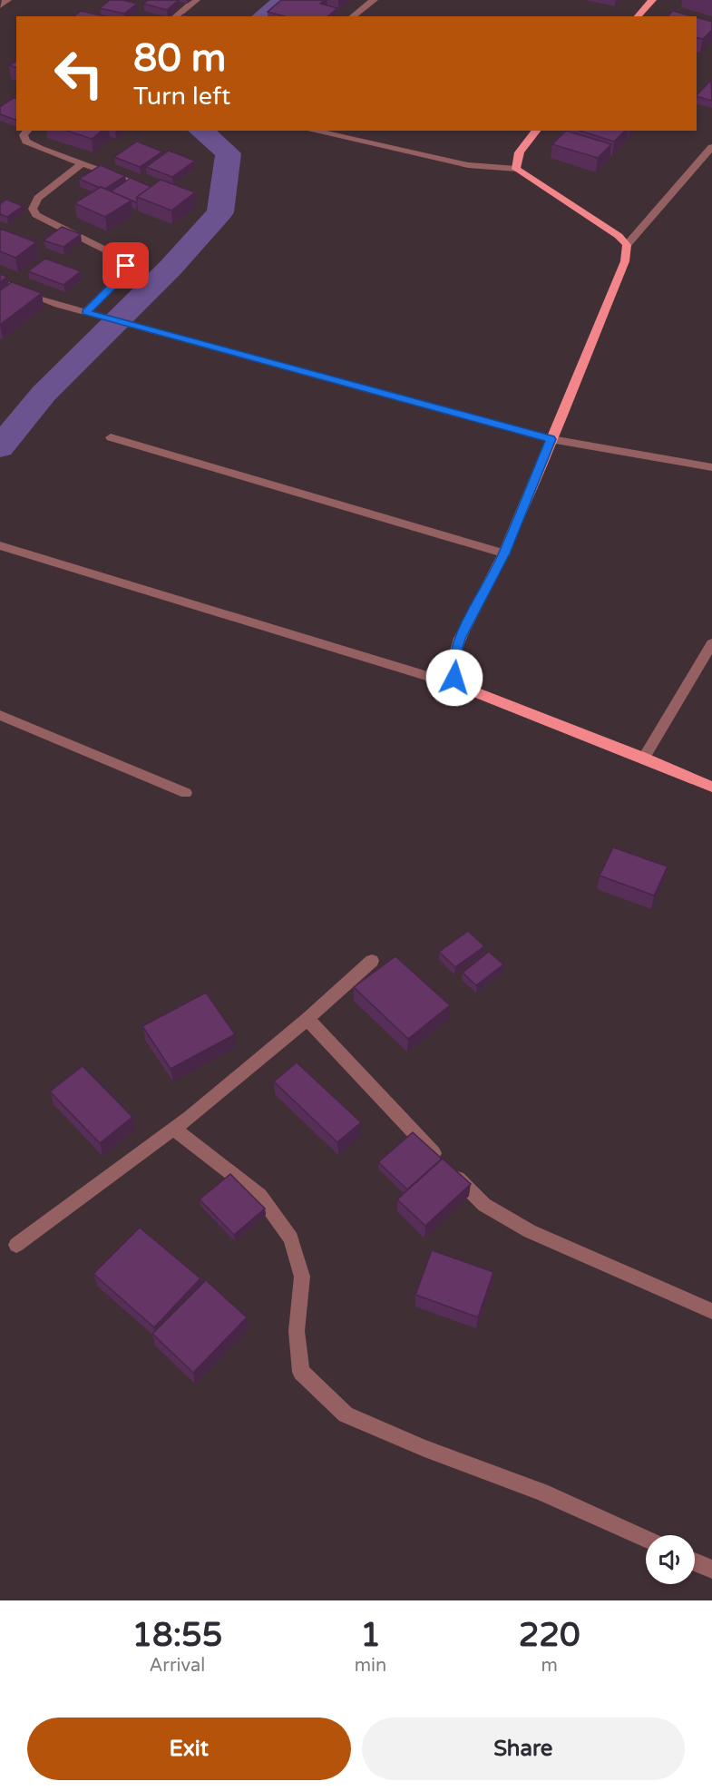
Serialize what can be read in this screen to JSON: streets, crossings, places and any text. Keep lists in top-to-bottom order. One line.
{"page":{"turn":["80 m","Turn left"],"eta":["18:55","Arrival","1","min","220","m"],"buttons":["Exit","Share"]}}
